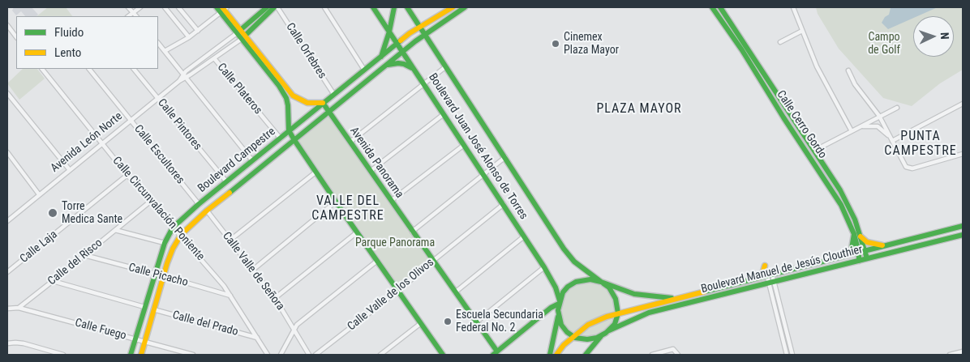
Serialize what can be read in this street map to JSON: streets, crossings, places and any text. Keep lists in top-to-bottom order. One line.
{"streets":{"main road":["Calle Cerro Gordo","Avenida León Norte","Boulevard Juan José Alonso de Torres","Boulevard Campestre","Avenida Panorama","Boulevard Manuel de Jesús Clouthier"],"street":["Calle Orfebres","Calle Plateros","Calle Pintores","Calle Escultores","Calle Circunvalación Poniente","Calle Laja","Calle del Risco","Calle Valle de Señora","Calle Picacho","Calle Valle de los Olivos","Calle del Prado","Calle Fuego"]},"crossings":[["Calle Orfebres","Avenida León Norte"],["Calle Orfebres","Boulevard Campestre"],["Calle Plateros","Avenida León Norte"],["Calle Plateros","Boulevard Campestre"],["Calle Pintores","Avenida León Norte"],["Calle Pintores","Boulevard Campestre"],["Calle Cerro Gordo","Boulevard Manuel de Jesús Clouthier"],["Avenida León Norte","Calle Escultores"],["Avenida León Norte","Calle Circunvalación Poniente"],["Boulevard Juan José Alonso de Torres","Boulevard Campestre"],["Boulevard Juan José Alonso de Torres","Boulevard Manuel de Jesús Clouthier"],["Boulevard Juan José Alonso de Torres","Calle Valle de los Olivos"],["Calle Escultores","Boulevard Campestre"],["Boulevard Campestre","Avenida Panorama"],["Boulevard Campestre","Calle Circunvalación Poniente"],["Boulevard Campestre","Calle Valle de Señora"],["Boulevard Campestre","Calle Picacho"],["Boulevard Campestre","Calle del Prado"],["Boulevard Campestre","Calle Fuego"],["Avenida Panorama","Calle Valle de los Olivos"],["Calle Circunvalación Poniente","Calle Laja"],["Calle Circunvalación Poniente","Calle del Risco"],["Calle Circunvalación Poniente","Calle Picacho"],["Calle Circunvalación Poniente","Calle del Prado"],["Calle del Risco","Calle Picacho"],["Calle del Risco","Calle Fuego"]],"districts":["PLAZA MAYOR","PUNTA CAMPESTRE","VALLE DEL CAMPESTRE"],"parks":["Campo de Golf","Parque Panorama"],"places":["Cinemex Plaza Mayor","Torre Medica Sante","Escuela Secundaria Federal No. 2"],"legend":["Fluido","Lento"],"north":"right"}
